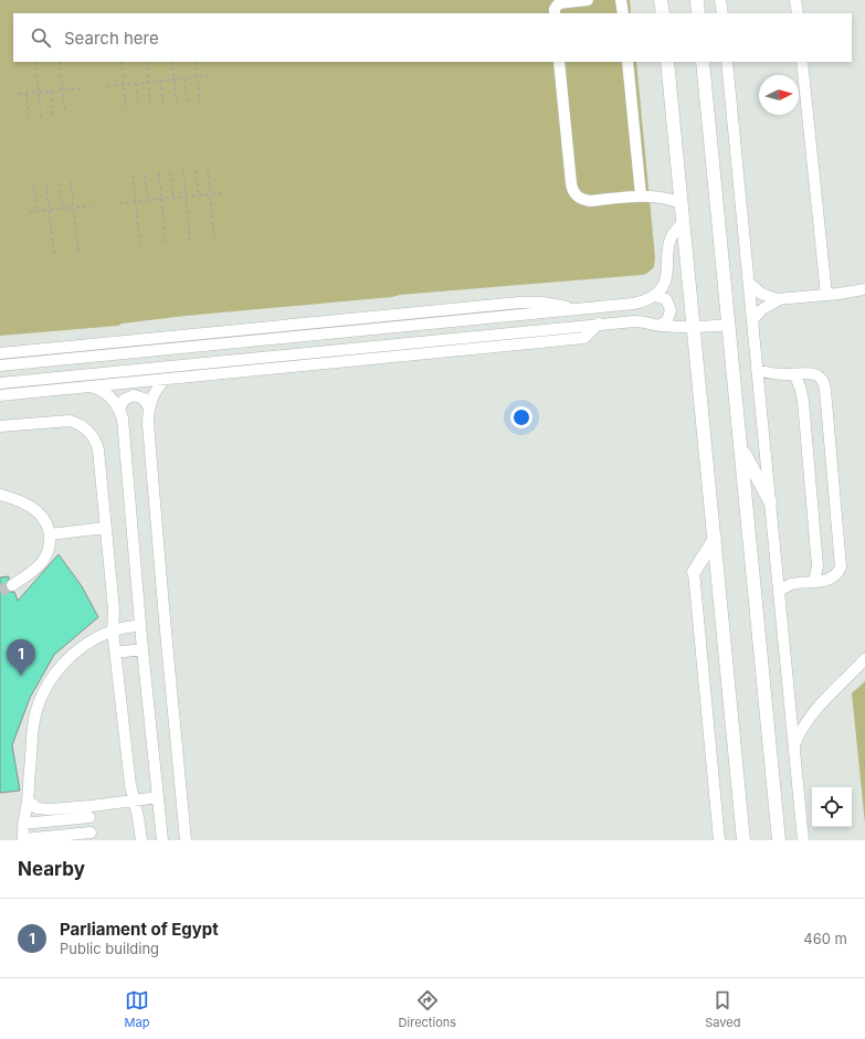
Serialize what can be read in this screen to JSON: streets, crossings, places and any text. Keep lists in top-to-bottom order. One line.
{"north":"right","page":{"search":"Search here","pins":"1","heading":"Nearby","list":[{"mark":"1","name":"Parliament of Egypt","note":"Public building","value":"460 m"}],"nav":["Map","Directions","Saved"]}}
